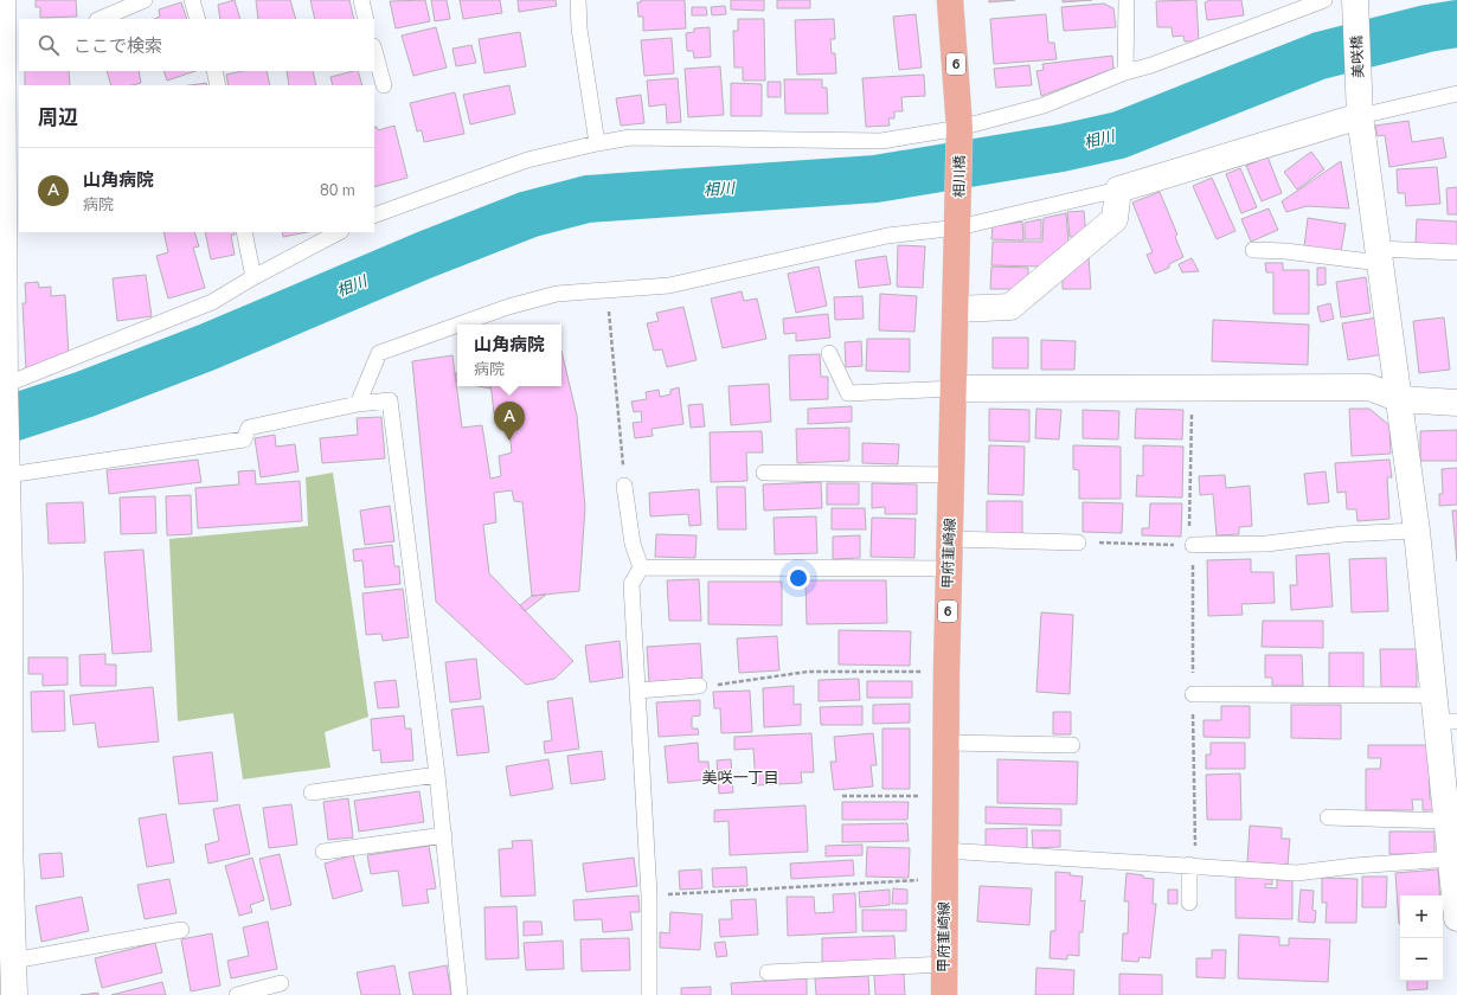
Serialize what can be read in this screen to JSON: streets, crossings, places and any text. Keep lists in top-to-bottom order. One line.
{"streets":{"main road":["6","相川橋","甲府韮崎線"],"street":["美咲橋"]},"crossings":[["6","相川橋"],["相川橋","甲府韮崎線"]],"districts":["美咲一丁目"],"water":["相川"],"page":{"search":"ここで検索","heading":"周辺","list":[{"mark":"A","name":"山角病院","note":"病院","value":"80 m"}],"popup":["山角病院","病院"],"pins":"A","map_buttons":["+","−"]}}
